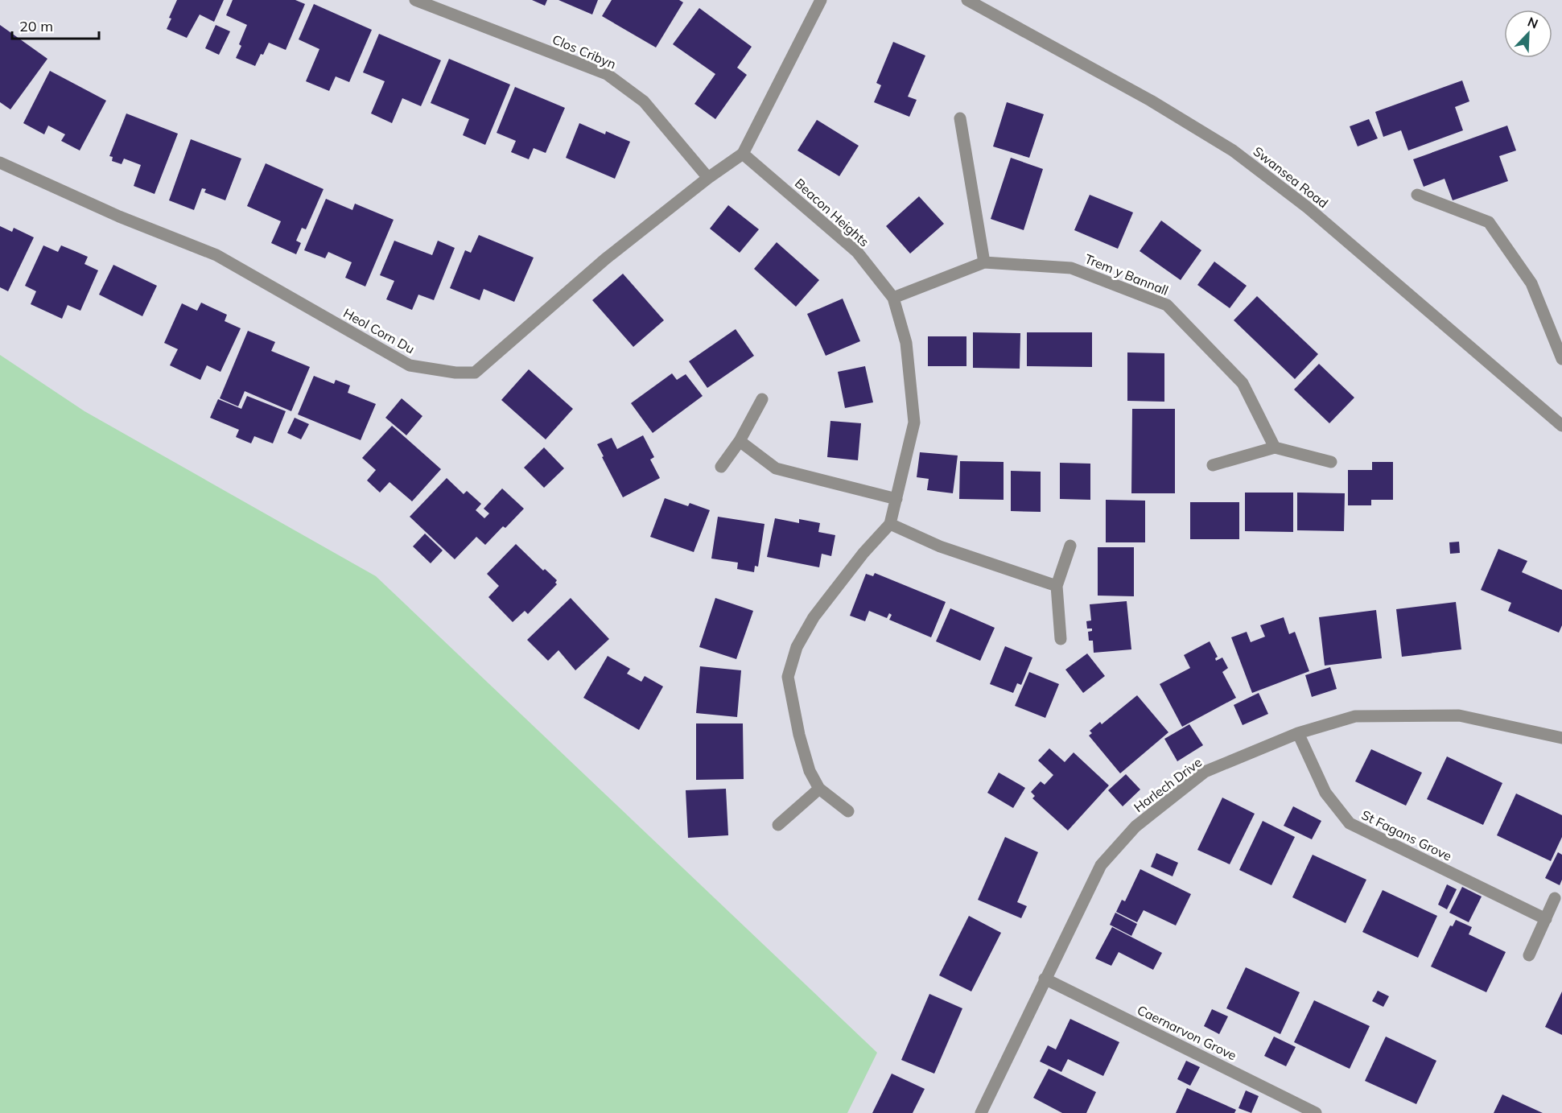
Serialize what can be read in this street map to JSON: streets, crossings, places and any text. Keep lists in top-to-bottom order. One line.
{"streets":{"street":["Clos Cribyn","Swansea Road","Beacon Heights","Trem y Bannall","Heol Corn Du","Harlech Drive","St Fagans Grove","Caernarvon Grove"]},"crossings":[["Clos Cribyn","Heol Corn Du"],["Beacon Heights","Trem y Bannall"],["Harlech Drive","St Fagans Grove"],["Harlech Drive","Caernarvon Grove"]],"scale_bar":"20 m","north":"top right"}
